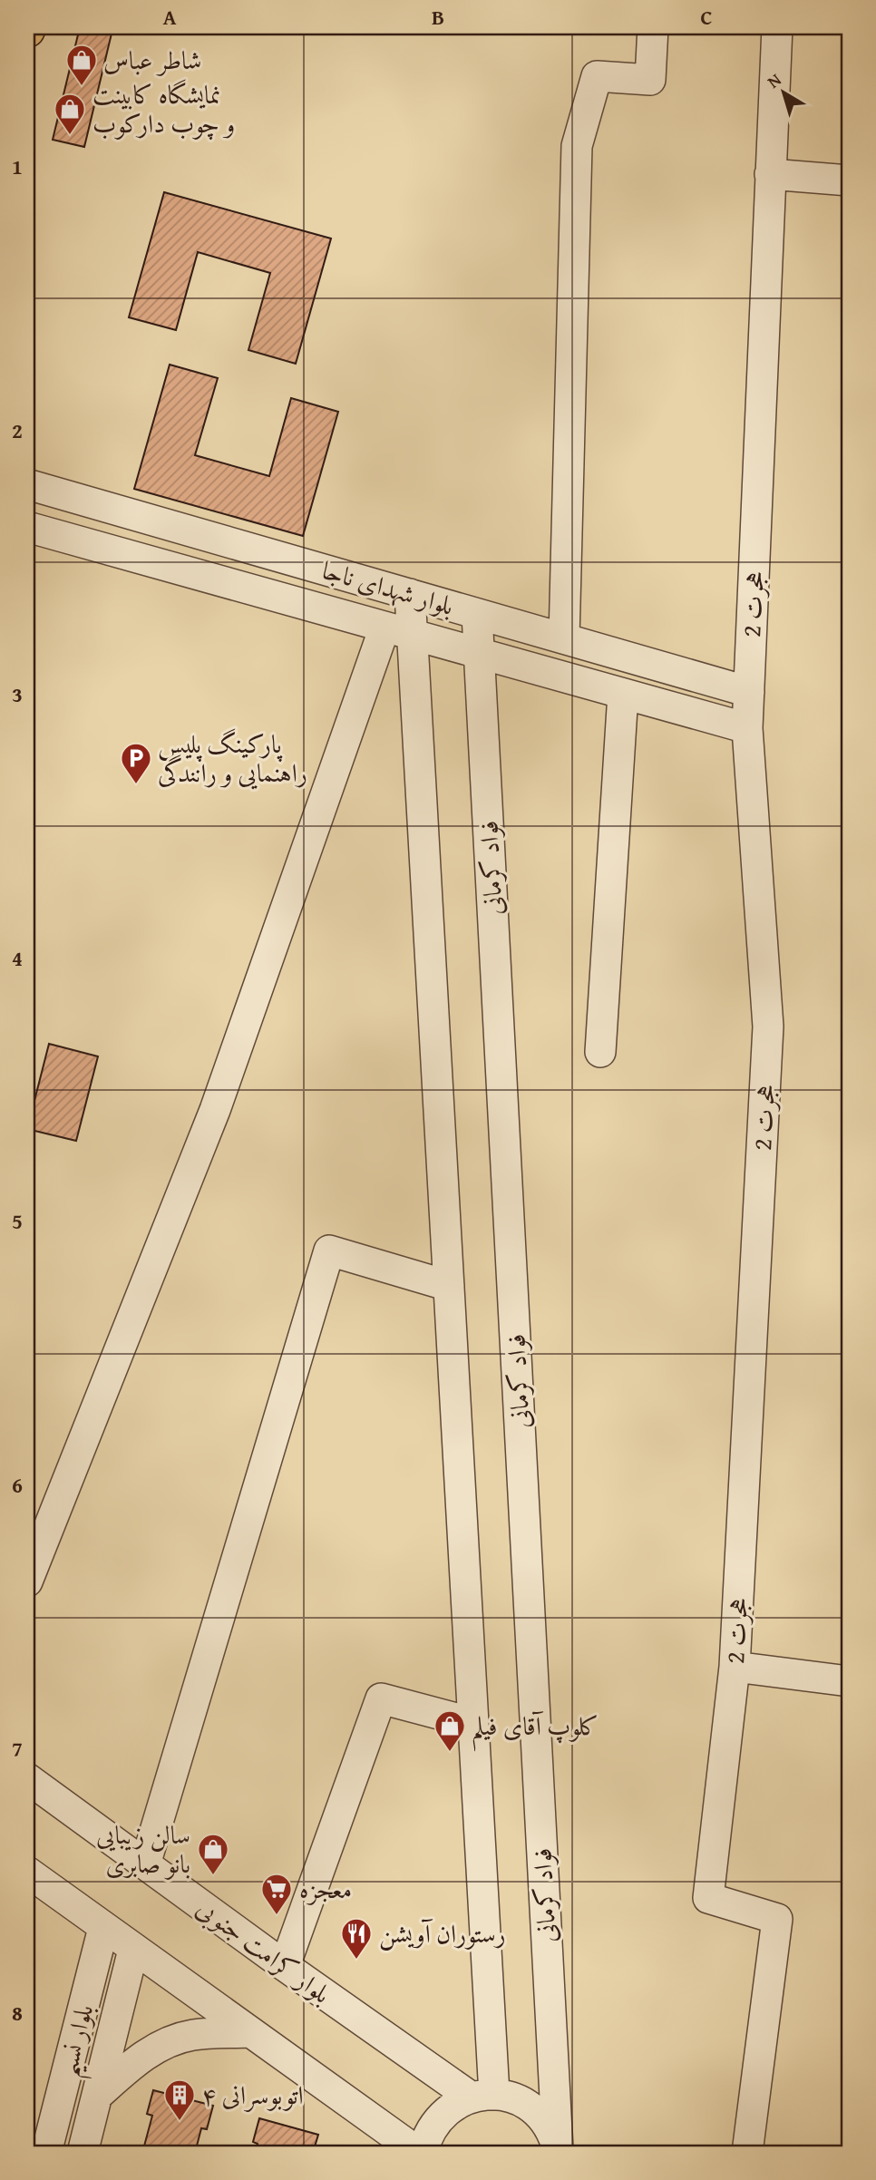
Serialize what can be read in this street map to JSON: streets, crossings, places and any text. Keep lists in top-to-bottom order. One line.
{"streets":{"street":["بلوار شهدای ناجا","هجرت 2","فواد کرمانی","بلوار کرامت جنوبی","بلوار نسیم"]},"crossings":[["بلوار شهدای ناجا","هجرت 2"],["بلوار شهدای ناجا","فواد کرمانی"],["فواد کرمانی","بلوار کرامت جنوبی"]],"places":{"shop":["شاطر عباس","نمایشگاه کابینت و چوب دارکوب","کلوپ آقای فیلم","سالن زیبایی بانو صابری"],"parking":["پارکینگ پلیس راهنمایی و رانندگی"],"supermarket":["معجزه"],"restaurant":["رستوران آویشن"],"building":["اتوبوسرانی ۴"]},"north":"top left","grid":{"columns":["A","B","C"],"rows":["1","2","3","4","5","6","7","8"]}}
